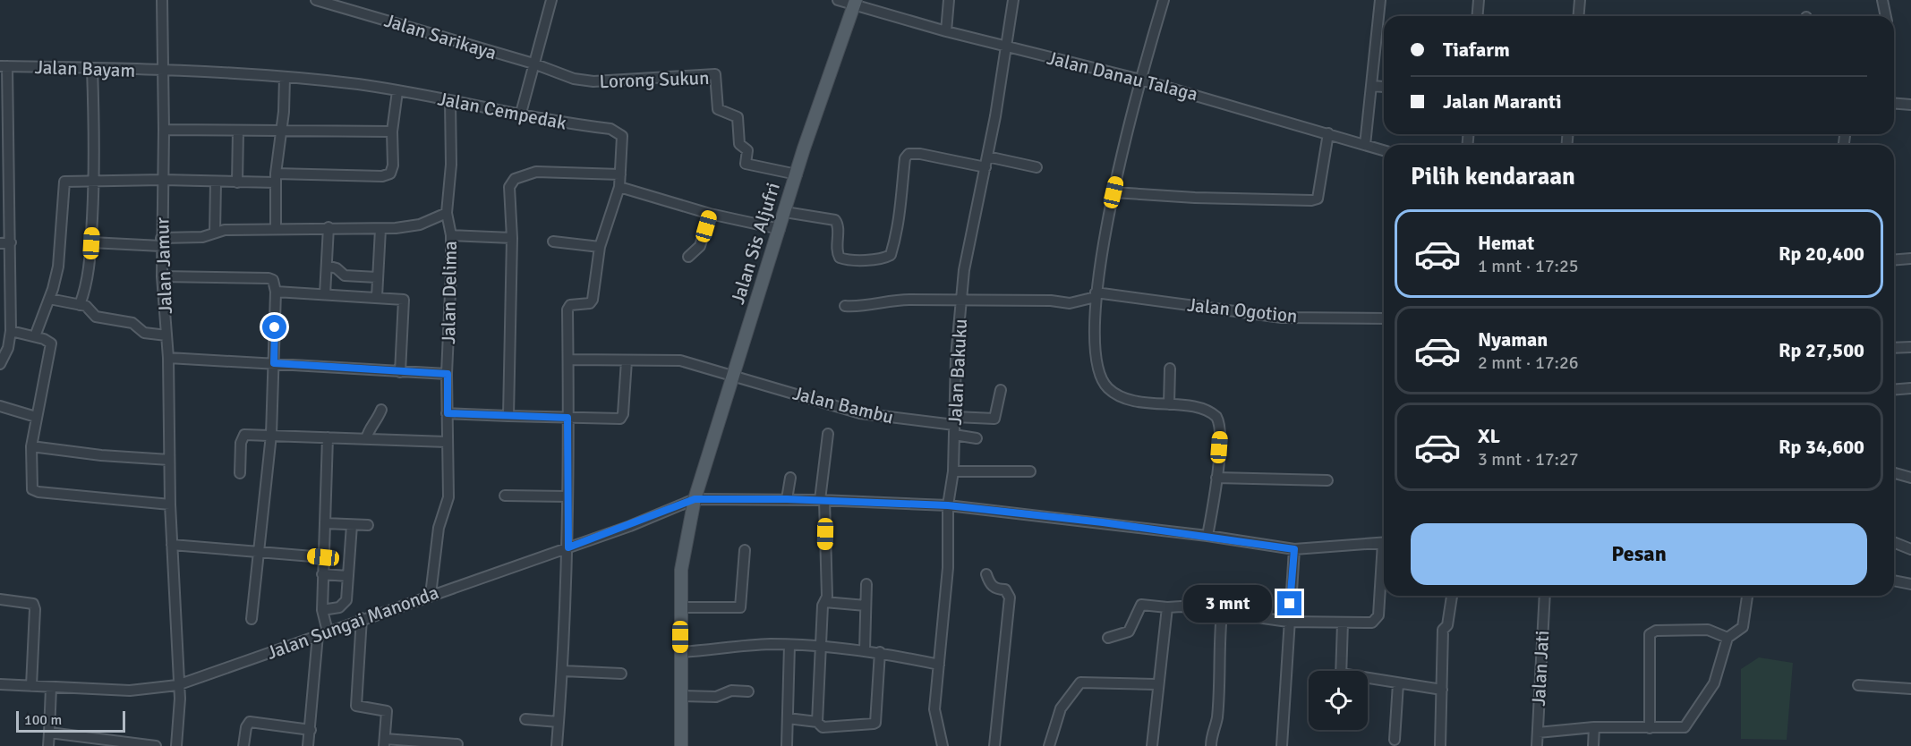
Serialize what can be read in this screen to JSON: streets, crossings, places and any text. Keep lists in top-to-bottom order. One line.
{"streets":{"main road":["Jalan Sis Aljufri"],"street":["Jalan Sarikaya","Jalan Bayam","Jalan Danau Talaga","Lorong Sukun","Jalan Cempedak","Jalan Jamur","Jalan Delima","Jalan Ogotion","Jalan Bakuku","Jalan Bambu","Jalan Sungai Manonda","Jalan Jati"]},"crossings":[["Jalan Sarikaya","Lorong Sukun"],["Jalan Bayam","Jalan Cempedak"],["Jalan Bayam","Jalan Jamur"],["Jalan Danau Talaga","Jalan Sis Aljufri"],["Jalan Danau Talaga","Jalan Bakuku"],["Lorong Sukun","Jalan Sis Aljufri"],["Jalan Cempedak","Jalan Jamur"],["Jalan Cempedak","Jalan Delima"],["Jalan Cempedak","Jalan Bambu"],["Jalan Sis Aljufri","Jalan Bambu"],["Jalan Sis Aljufri","Jalan Sungai Manonda"],["Jalan Jamur","Jalan Delima"],["Jalan Jamur","Jalan Sungai Manonda"],["Jalan Delima","Jalan Sungai Manonda"],["Jalan Bakuku","Jalan Bambu"]],"scale_bar":"100 m","page":{"banner":["Tiafarm","Jalan Maranti"],"heading":"Pilih kendaraan","list":[{"name":"Hemat","note":"1 mnt · 17:25","value":"Rp 20,400"},{"name":"Nyaman","note":"2 mnt · 17:26","value":"Rp 27,500"},{"name":"XL","note":"3 mnt · 17:27","value":"Rp 34,600"}],"buttons":"Pesan","bubble":"3 mnt","scale":"100 m"}}
